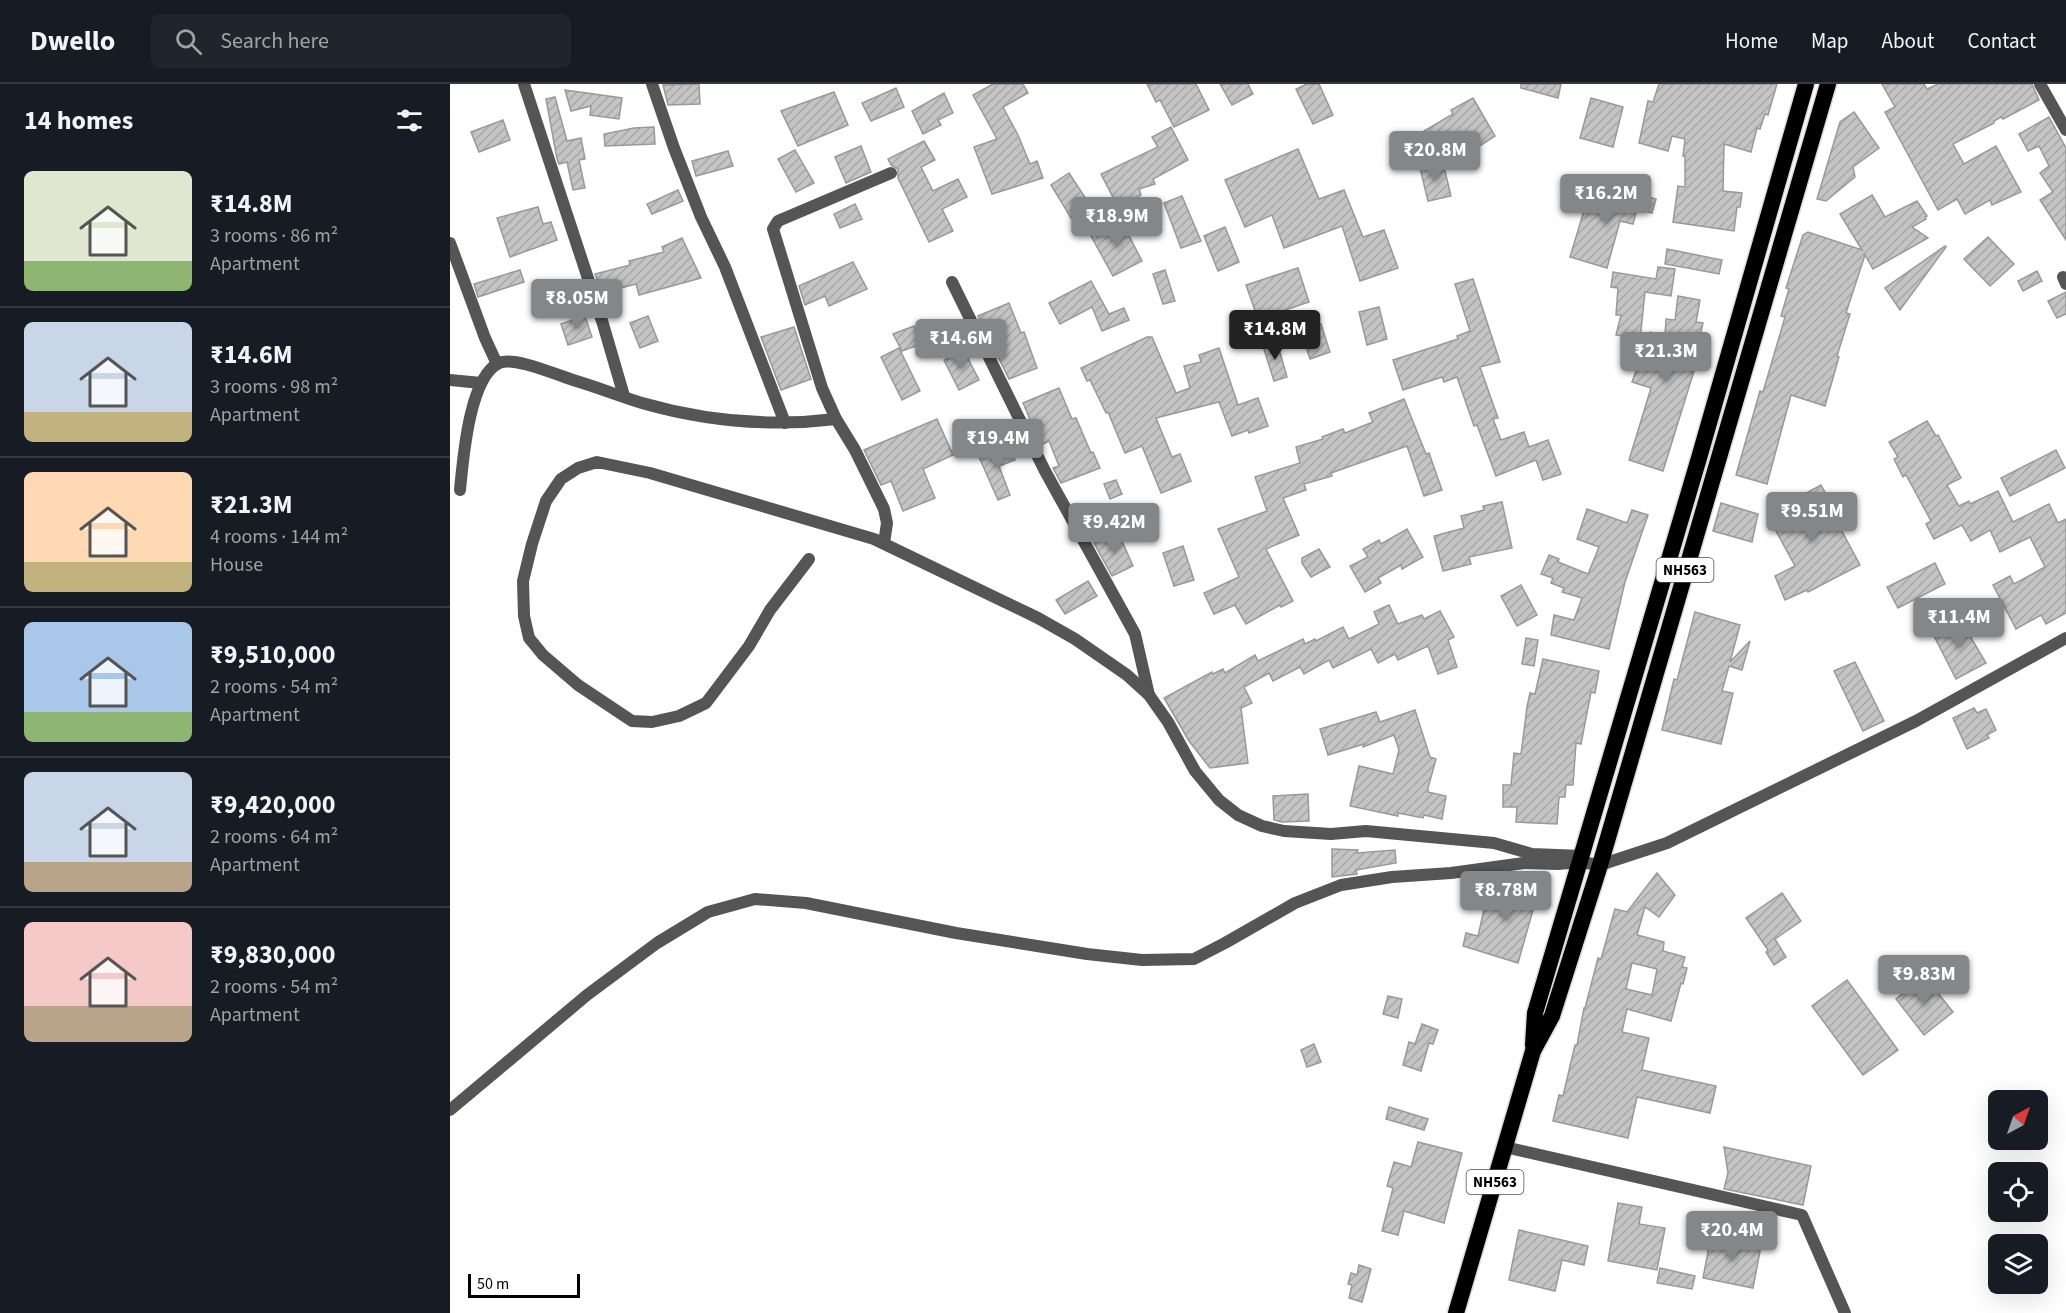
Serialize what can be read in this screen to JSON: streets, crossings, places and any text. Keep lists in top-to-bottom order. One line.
{"streets":{"highway":["NH563"]},"scale_bar":"50 m","north":"top right","page":{"header":"Dwello","search":"Search here","nav":["Home","Map","About","Contact"],"heading":"14 homes","price":["₹20.8M","₹16.2M","₹18.9M","₹8.05M","₹14.8M","₹14.6M","₹21.3M","₹19.4M","₹9.51M","₹9.42M","₹11.4M","₹8.78M","₹9.83M","₹20.4M"],"list":[{"name":"₹14.8M","note":"3 rooms · 86 m² · Apartment"},{"name":"₹14.6M","note":"3 rooms · 98 m² · Apartment"},{"name":"₹21.3M","note":"4 rooms · 144 m² · House"},{"name":"₹9,510,000","note":"2 rooms · 54 m² · Apartment"},{"name":"₹9,420,000","note":"2 rooms · 64 m² · Apartment"},{"name":"₹9,830,000","note":"2 rooms · 54 m² · Apartment"}],"scale":"50 m"}}
